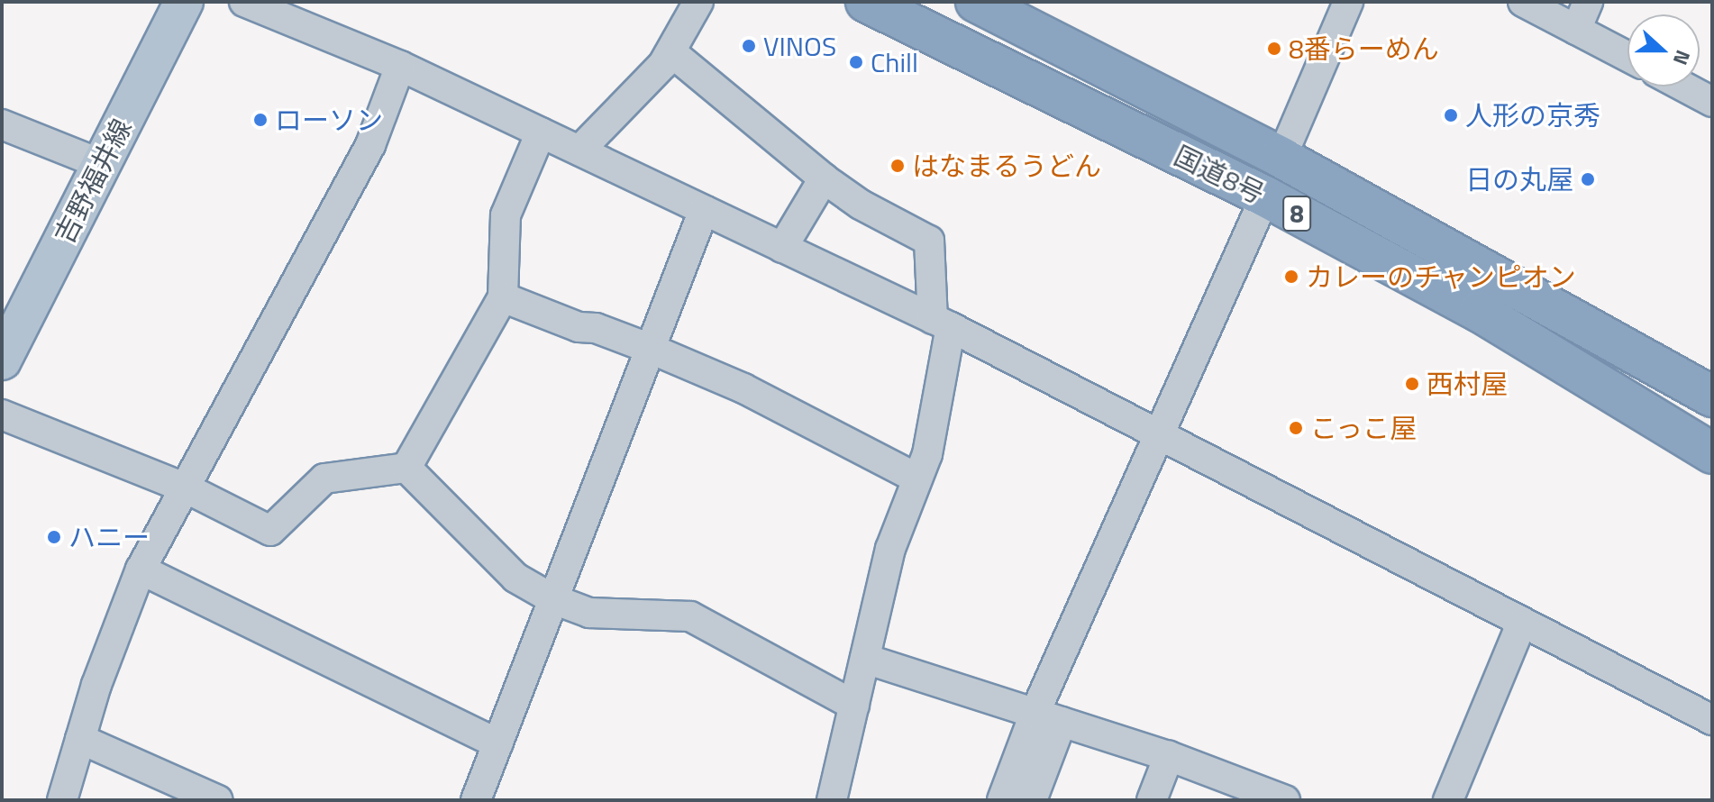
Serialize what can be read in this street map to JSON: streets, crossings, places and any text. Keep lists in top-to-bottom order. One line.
{"streets":{"highway":["国道8号","8"],"main road":["吉野福井線"]},"places":["VINOS","8番らーめん","Chill","人形の京秀","ローソン","はなまるうどん","日の丸屋","カレーのチャンピオン","西村屋","こっこ屋","ハニー"],"north":"right"}
